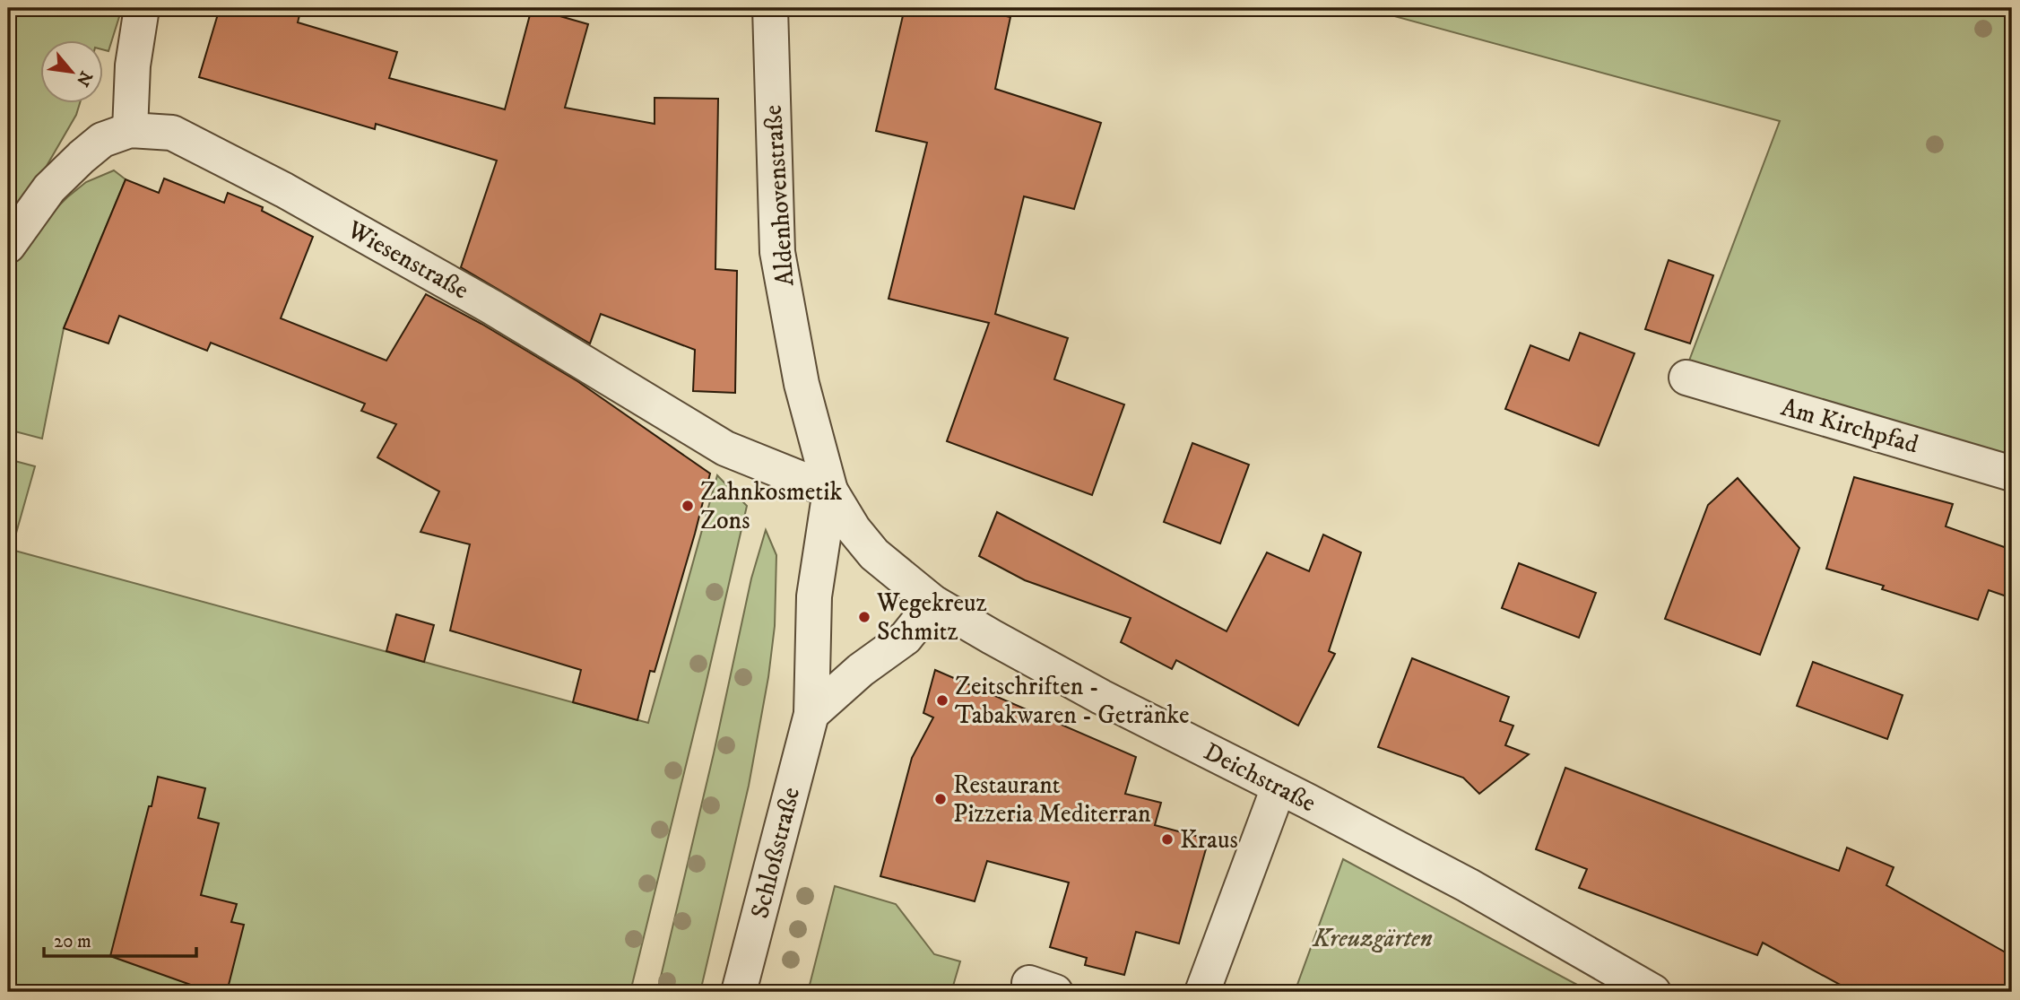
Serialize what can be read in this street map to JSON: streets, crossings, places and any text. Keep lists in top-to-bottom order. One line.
{"streets":{"street":["Aldenhovenstraße","Wiesenstraße","Am Kirchpfad","Deichstraße","Schloßstraße"]},"crossings":[["Aldenhovenstraße","Wiesenstraße"],["Aldenhovenstraße","Deichstraße"],["Aldenhovenstraße","Schloßstraße"],["Wiesenstraße","Deichstraße"],["Wiesenstraße","Schloßstraße"],["Deichstraße","Schloßstraße"]],"parks":["Kreuzgärten"],"places":["Zahnkosmetik Zons","Wegekreuz Schmitz","Zeitschriften - Tabakwaren - Getränke","Restaurant Pizzeria Mediterran","Kraus"],"scale_bar":"20 m","north":"bottom right"}
